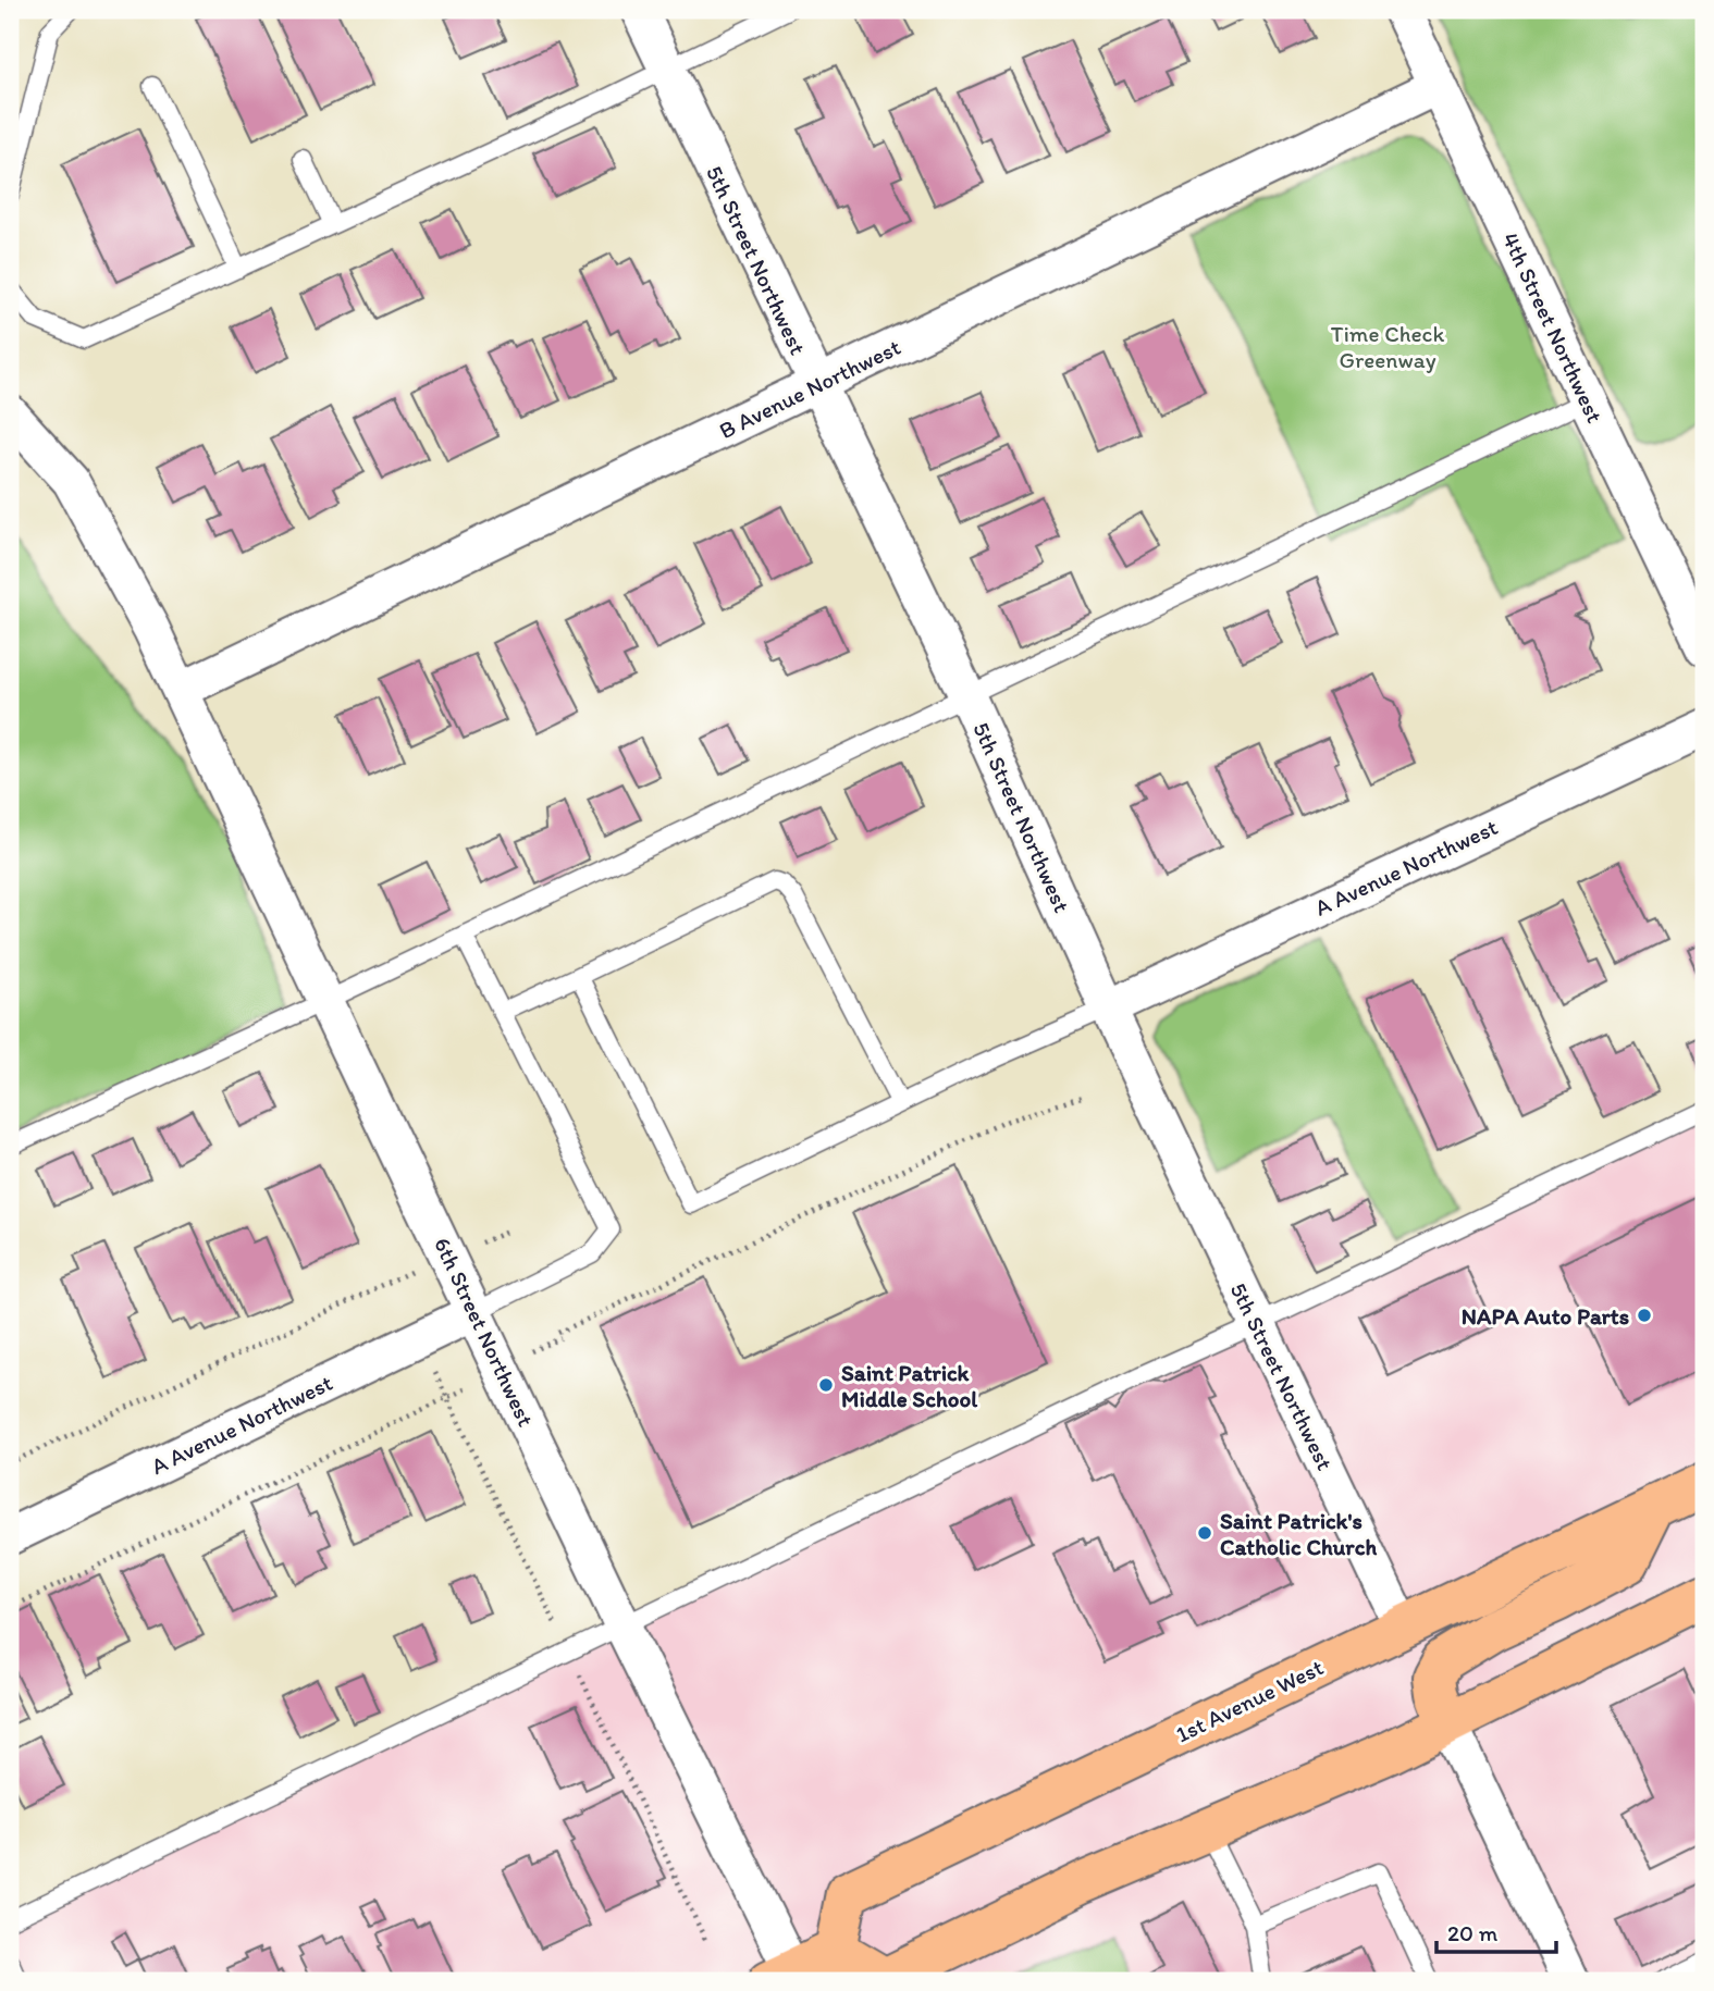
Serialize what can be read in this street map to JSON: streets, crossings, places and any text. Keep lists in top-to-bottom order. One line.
{"streets":{"main road":["1st Avenue West"],"street":["5th Street Northwest","4th Street Northwest","B Avenue Northwest","A Avenue Northwest","6th Street Northwest"]},"crossings":[["5th Street Northwest","B Avenue Northwest"],["5th Street Northwest","A Avenue Northwest"],["5th Street Northwest","1st Avenue West"],["4th Street Northwest","B Avenue Northwest"],["B Avenue Northwest","6th Street Northwest"],["A Avenue Northwest","6th Street Northwest"]],"parks":["Time Check Greenway"],"places":["NAPA Auto Parts","Saint Patrick Middle School","Saint Patrick's Catholic Church"],"scale_bar":"20 m"}
